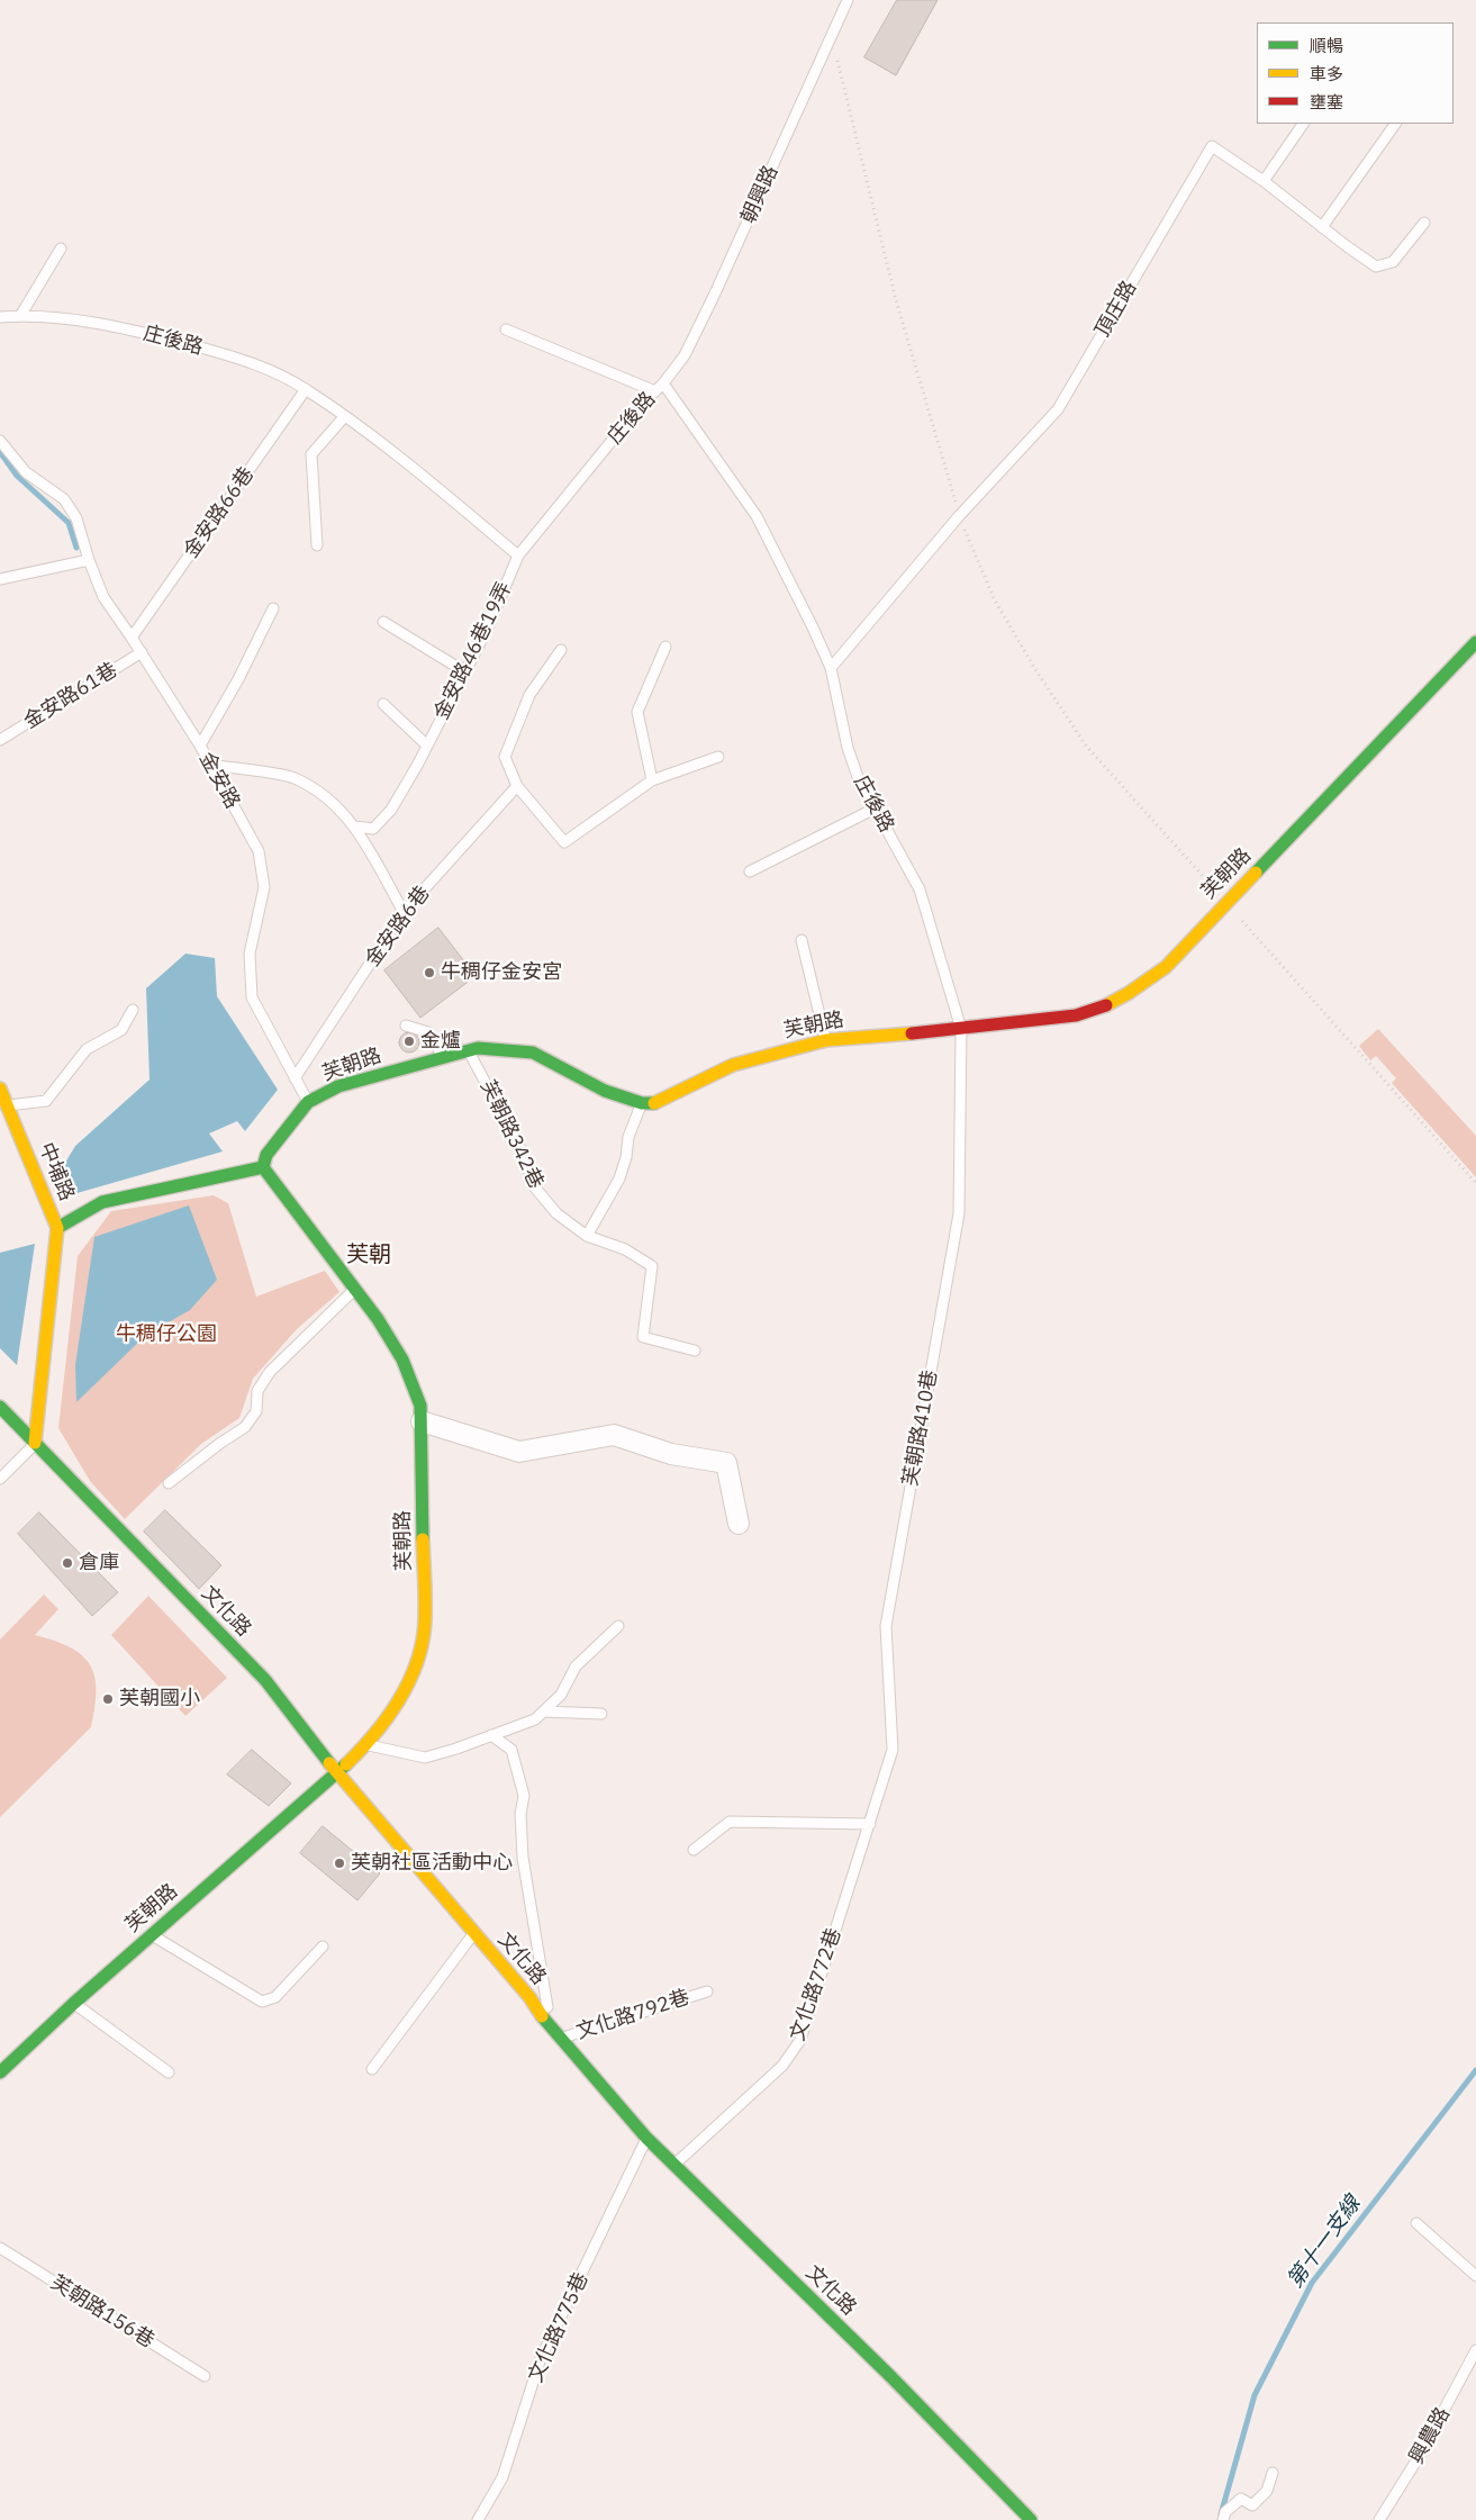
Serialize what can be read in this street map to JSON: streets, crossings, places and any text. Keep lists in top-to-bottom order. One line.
{"streets":{"street":["芙朝路","中埔路","文化路"],"lane":["朝興路","頂庄路","庄後路","金安路66巷","金安路46巷19弄","金安路61巷","金安路","金安路6巷","芙朝路342巷","芙朝路410巷","文化路772巷","文化路792巷","芙朝路156巷","文化路775巷","興農路"]},"crossings":[["朝興路","庄後路"],["頂庄路","庄後路"],["庄後路","金安路66巷"],["庄後路","金安路46巷19弄"],["庄後路","芙朝路"],["庄後路","芙朝路410巷"],["金安路66巷","金安路"],["金安路61巷","金安路"],["金安路","芙朝路"],["金安路","金安路6巷"],["芙朝路","芙朝路342巷"],["芙朝路","芙朝路410巷"],["芙朝路","文化路"],["芙朝路410巷","文化路772巷"],["文化路","文化路772巷"],["文化路","文化路792巷"],["文化路","文化路775巷"]],"districts":["芙朝"],"water":["第十一支線"],"parks":["牛稠仔公園"],"places":["牛稠仔金安宮","金爐","倉庫","芙朝國小","芙朝社區活動中心"],"legend":["順暢","車多","壅塞"]}
